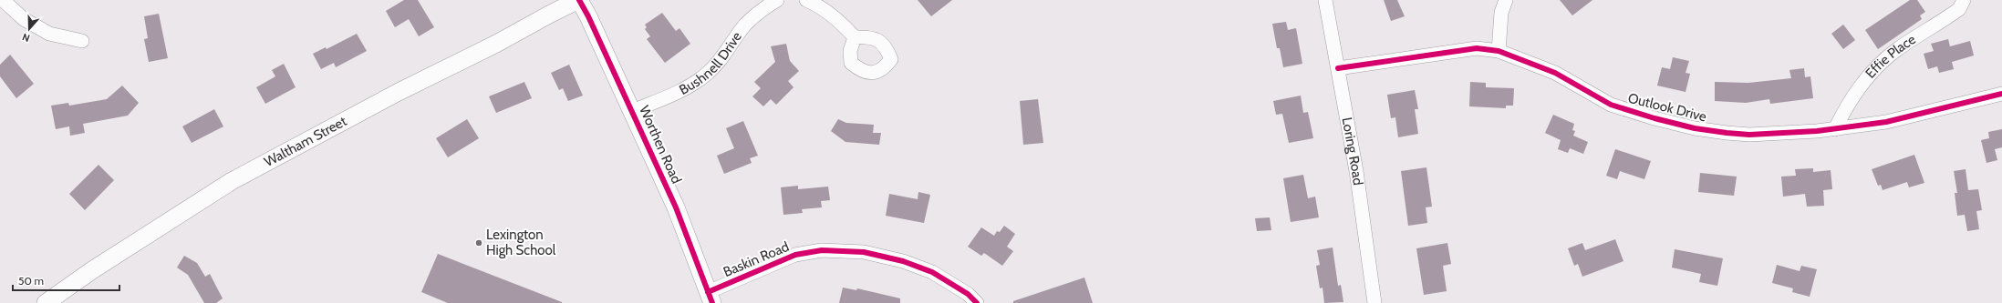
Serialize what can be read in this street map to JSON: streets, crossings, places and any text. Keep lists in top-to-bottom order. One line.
{"streets":{"main road":["Waltham Street","Worthen Road"],"street":["Effie Place","Bushnell Drive","Outlook Drive","Loring Road","Baskin Road"]},"crossings":[["Effie Place","Outlook Drive"],["Bushnell Drive","Worthen Road"],["Outlook Drive","Loring Road"],["Waltham Street","Worthen Road"],["Worthen Road","Baskin Road"]],"places":["Lexington High School"],"scale_bar":"50 m","north":"bottom"}
